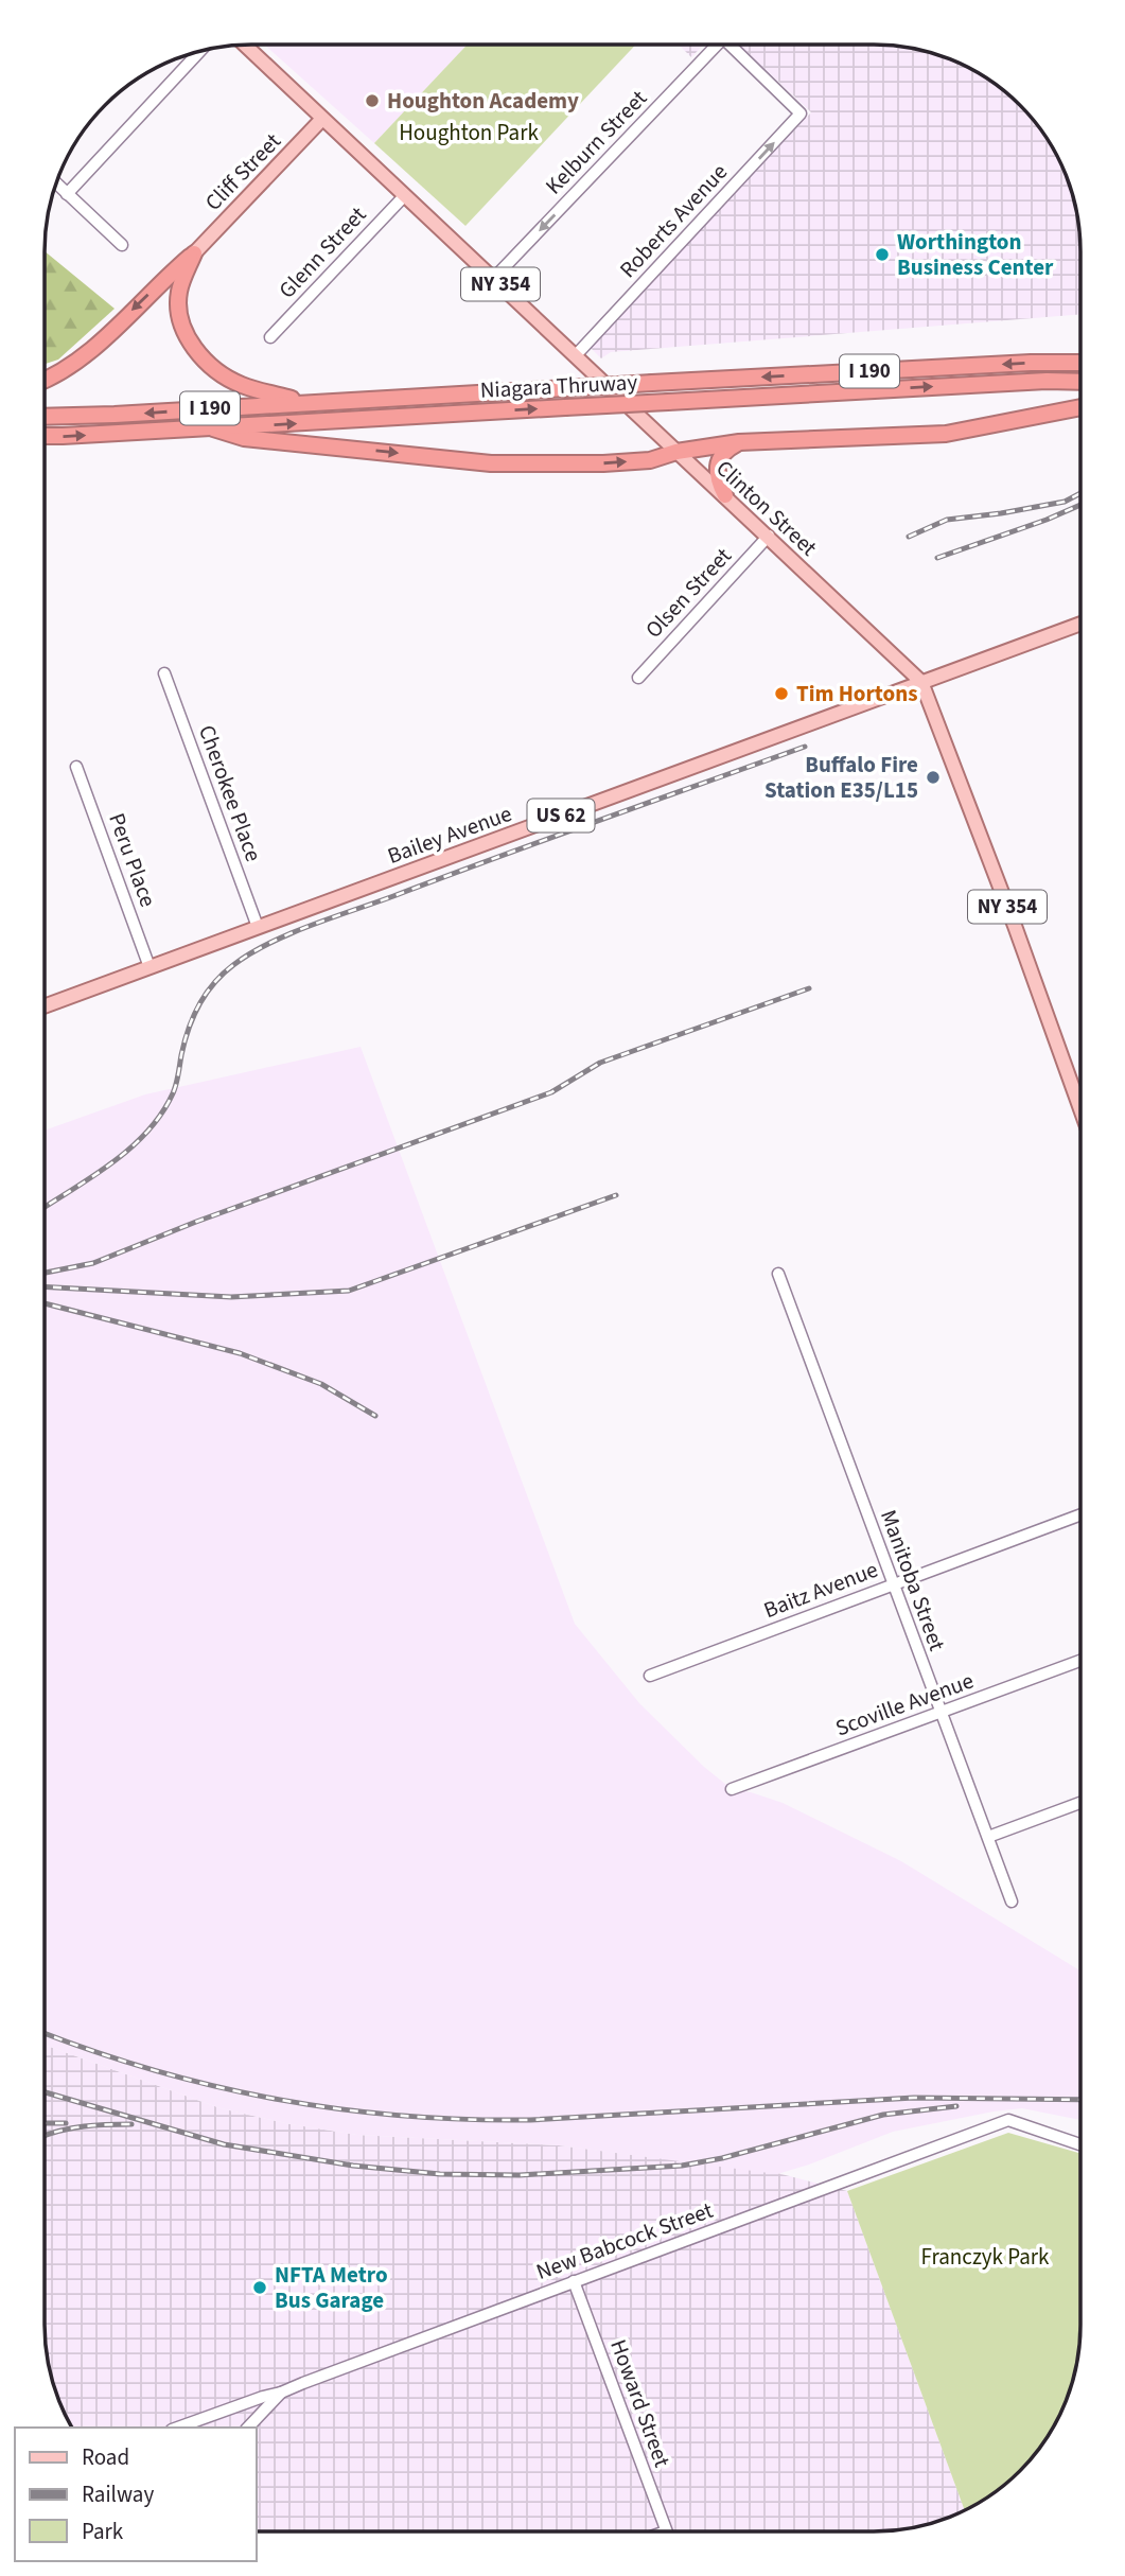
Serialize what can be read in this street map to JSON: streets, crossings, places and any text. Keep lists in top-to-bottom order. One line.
{"streets":{"highway":["I 190","Niagara Thruway"],"main road":["Cliff Street","NY 354","Clinton Street","US 62","Bailey Avenue"],"street":["Kelburn Street","Roberts Avenue","Glenn Street","Olsen Street","Cherokee Place","Peru Place","Manitoba Street","Baitz Avenue","Scoville Avenue","New Babcock Street","Howard Street"]},"crossings":[["Kelburn Street","Clinton Street"],["Cliff Street","Clinton Street"],["Roberts Avenue","Clinton Street"],["Glenn Street","Clinton Street"],["Clinton Street","Olsen Street"],["Clinton Street","Bailey Avenue"],["Cherokee Place","Bailey Avenue"],["Bailey Avenue","Peru Place"],["Manitoba Street","Baitz Avenue"],["Manitoba Street","Scoville Avenue"],["New Babcock Street","Howard Street"]],"one_way":["Kelburn Street","Roberts Avenue"],"parks":["Houghton Park","Franczyk Park"],"places":["Houghton Academy","Worthington Business Center","Tim Hortons","Buffalo Fire Station E35/L15","NFTA Metro Bus Garage"],"legend":["Road","Railway","Park"]}
